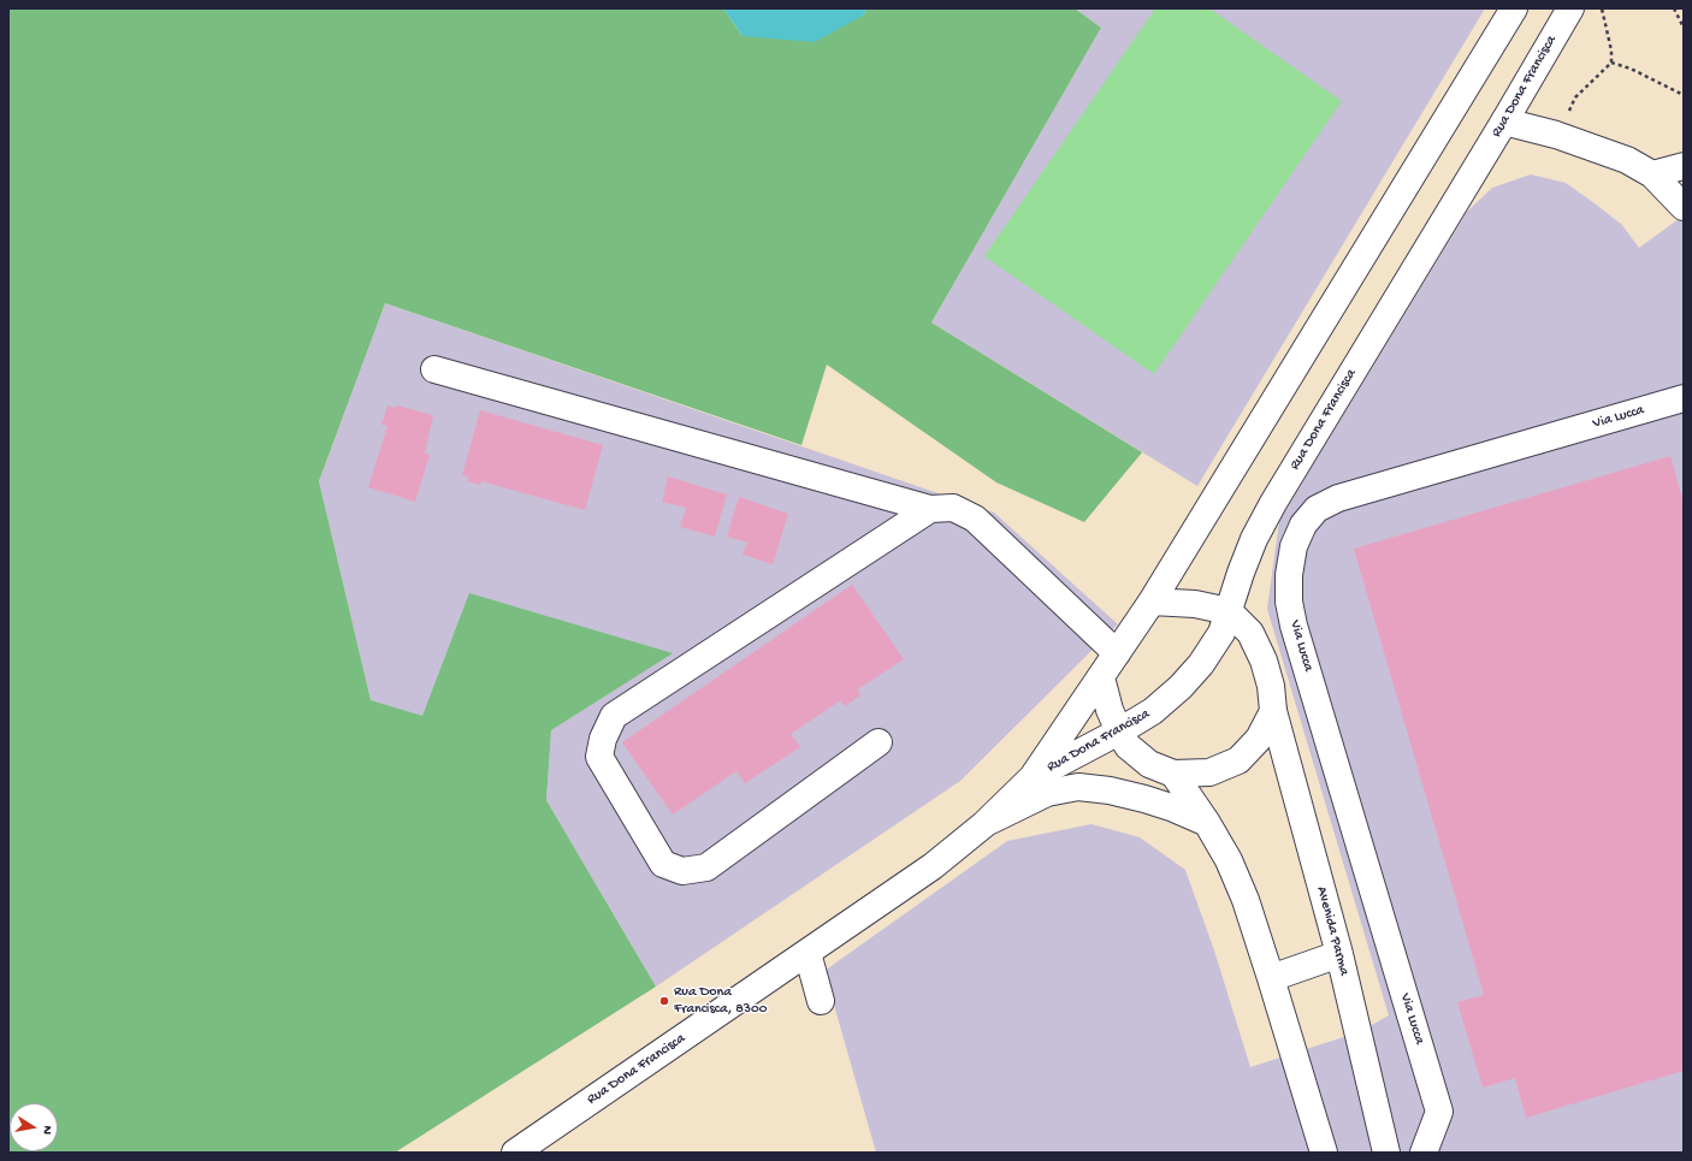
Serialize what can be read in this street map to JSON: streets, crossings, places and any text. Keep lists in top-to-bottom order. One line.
{"streets":{"main road":["Rua Dona Francisca","Via Lucca","Avenida Parma"]},"crossings":[["Rua Dona Francisca","Avenida Parma"]],"places":["Rua Dona Francisca, 8300"],"north":"right"}
